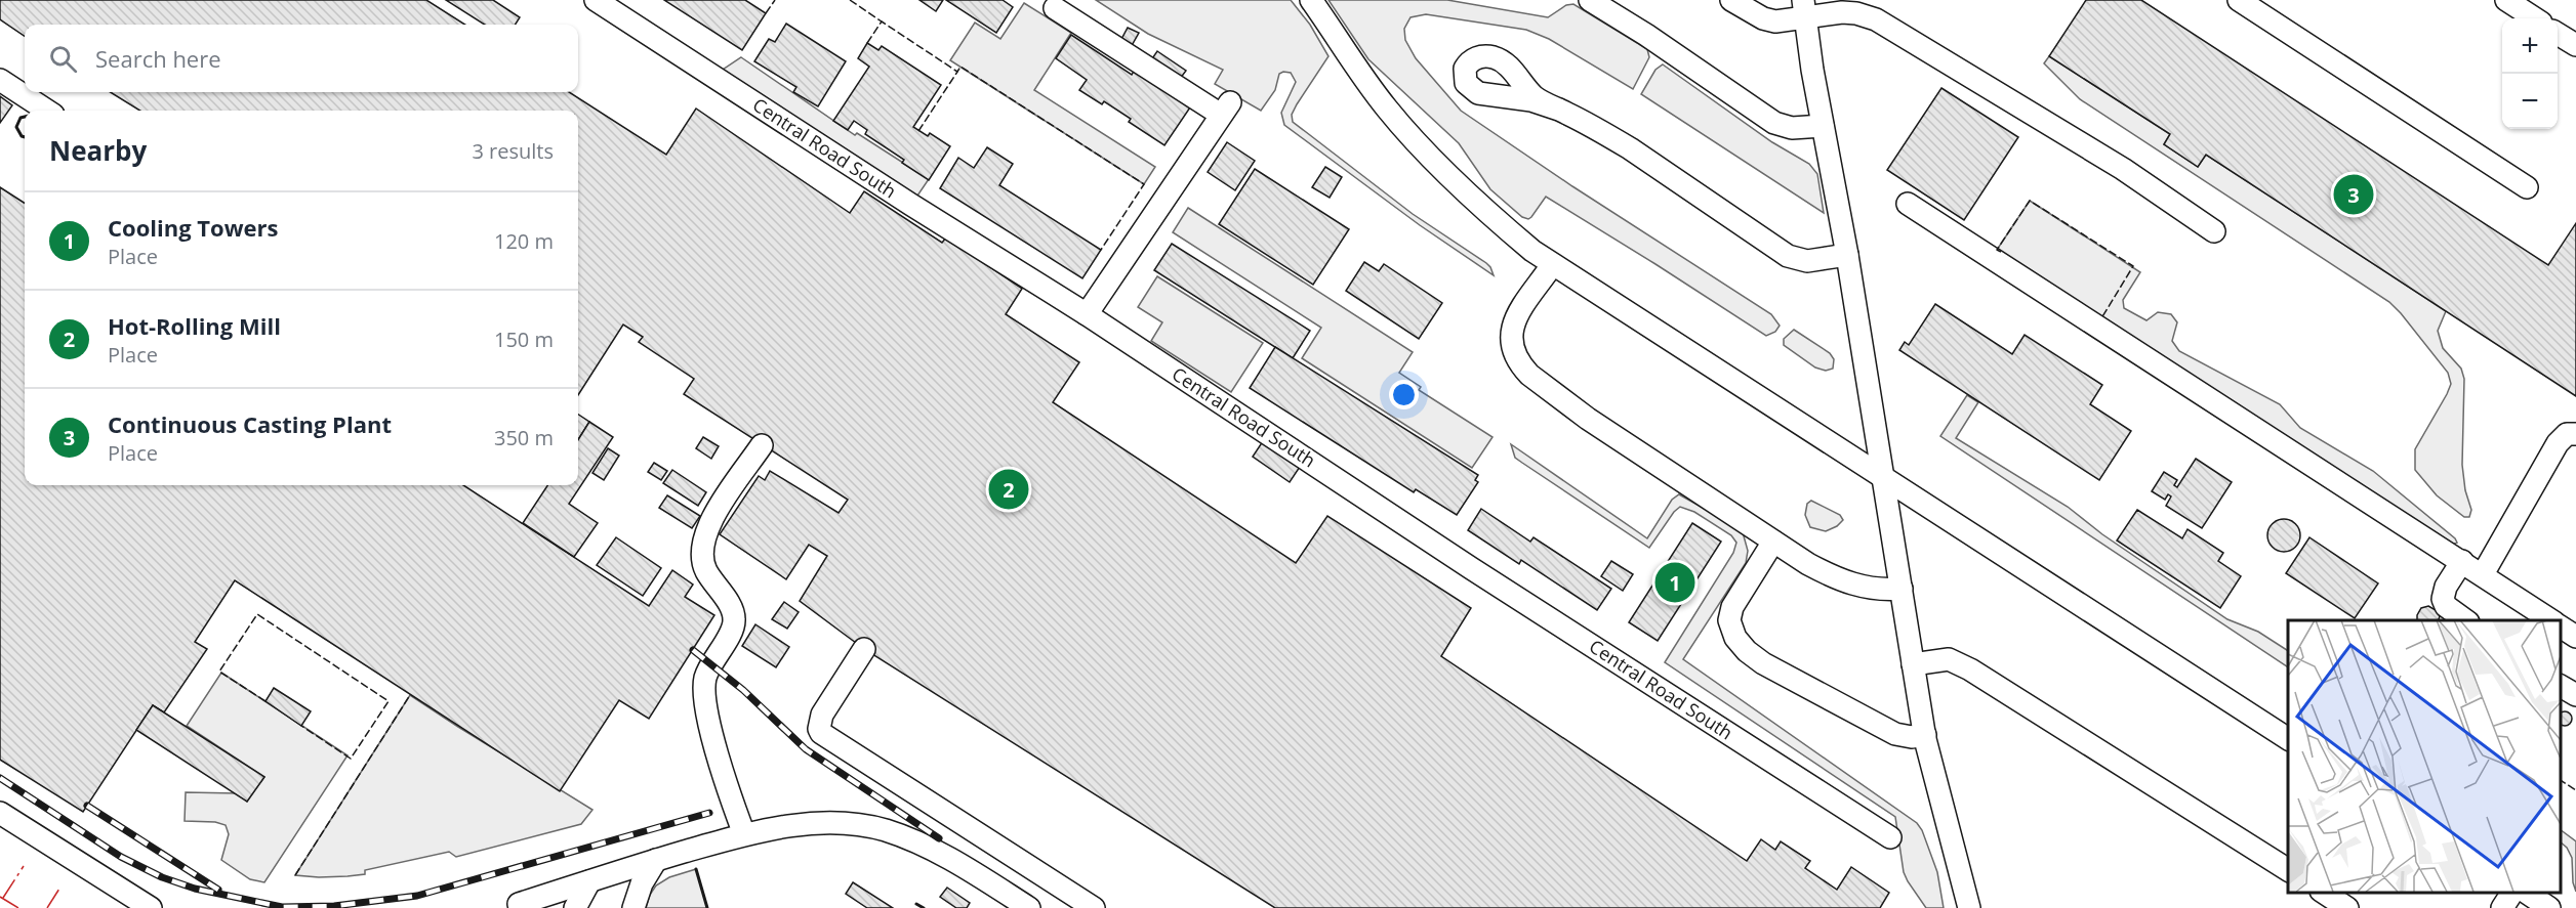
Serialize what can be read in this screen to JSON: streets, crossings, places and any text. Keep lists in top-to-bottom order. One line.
{"streets":{"lane":["Central Road South"]},"page":{"map_buttons":["+","−"],"search":"Search here","heading":["Nearby","3 results"],"pins":["3","2","1"],"list":[{"mark":"1","name":"Cooling Towers","note":"Place","value":"120 m"},{"mark":"2","name":"Hot-Rolling Mill","note":"Place","value":"150 m"},{"mark":"3","name":"Continuous Casting Plant","note":"Place","value":"350 m"}]}}
